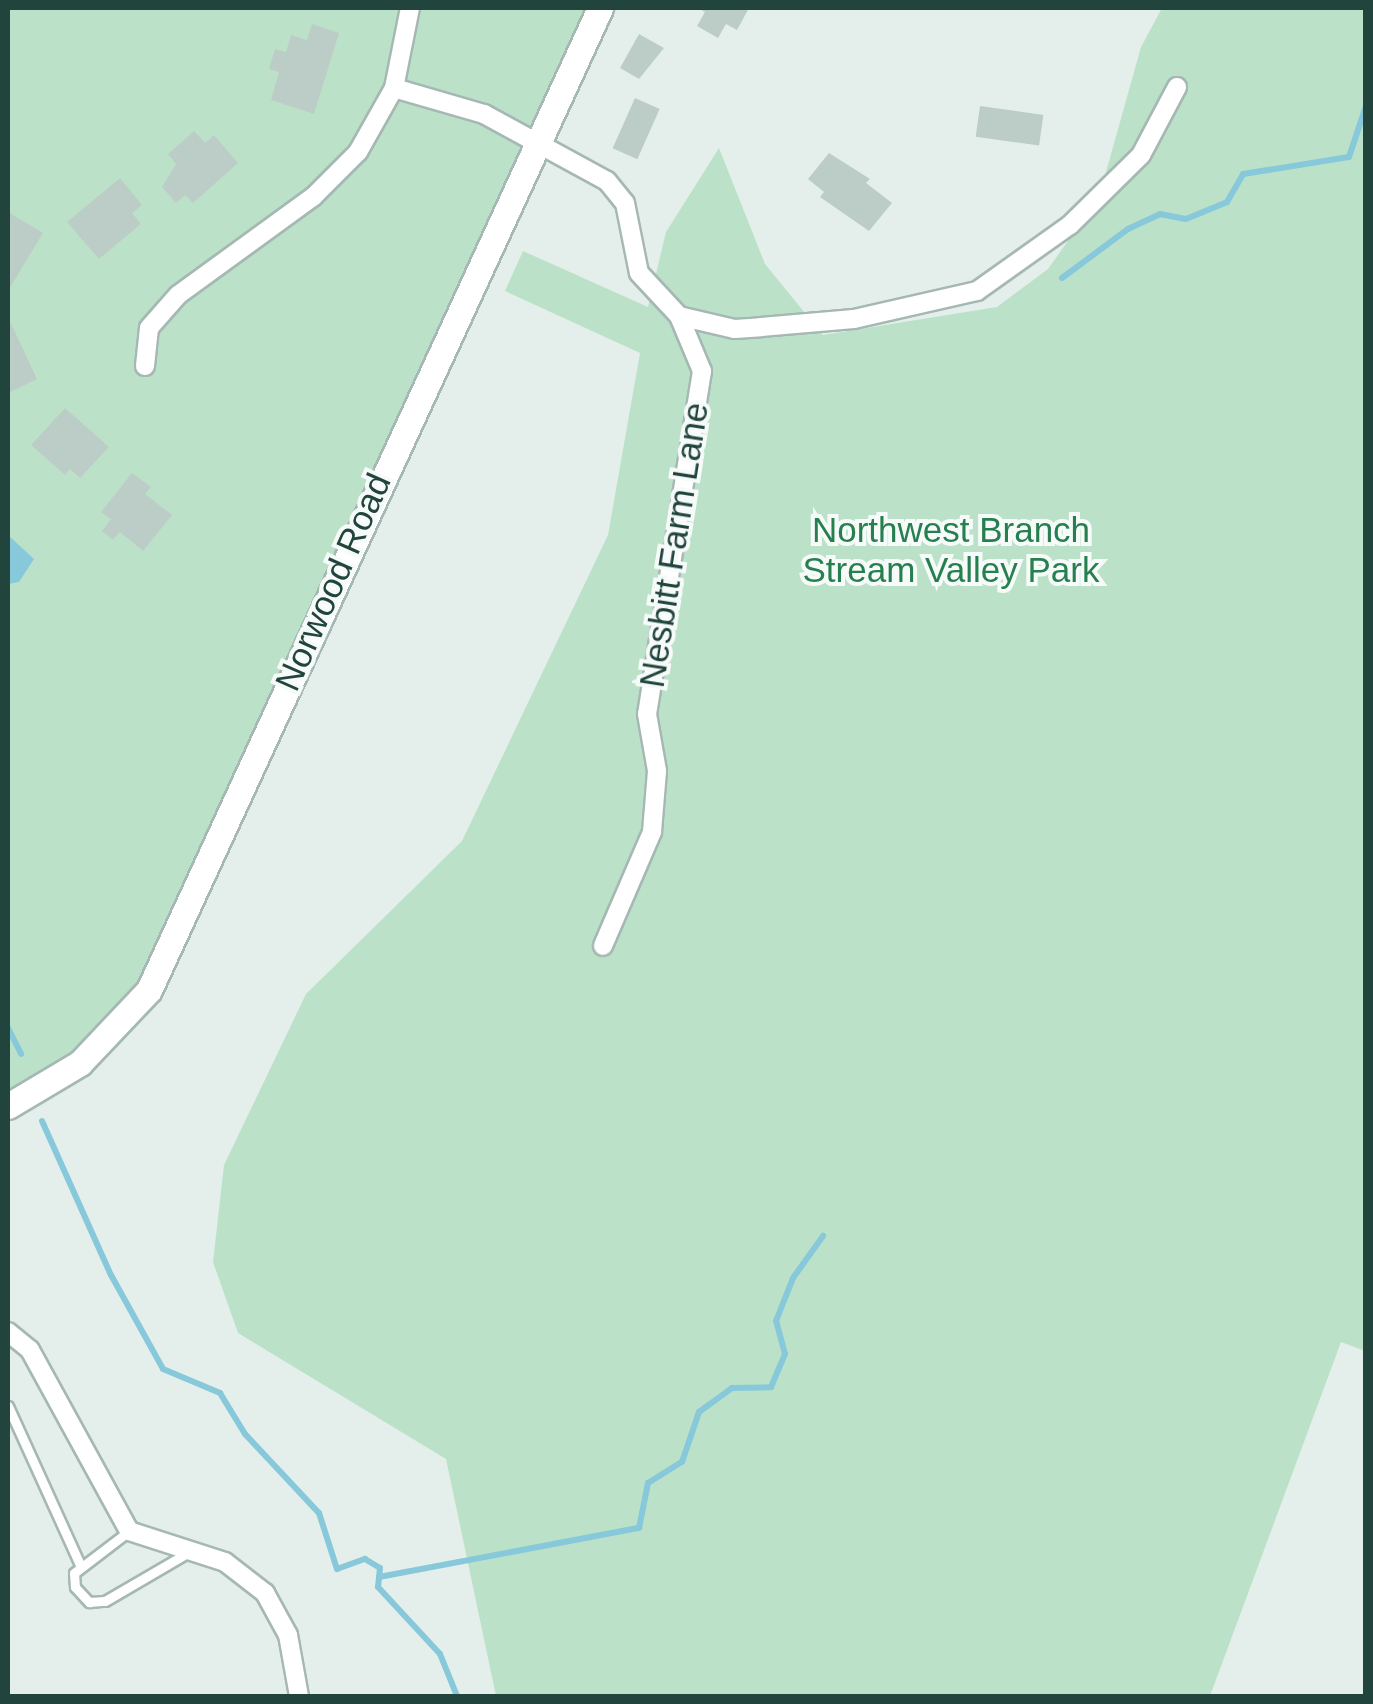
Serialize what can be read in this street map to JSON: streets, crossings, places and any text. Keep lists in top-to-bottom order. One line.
{"streets":{"street":["Nesbitt Farm Lane","Norwood Road"]},"crossings":[["Nesbitt Farm Lane","Norwood Road"]],"parks":["Northwest Branch Stream Valley Park"]}
